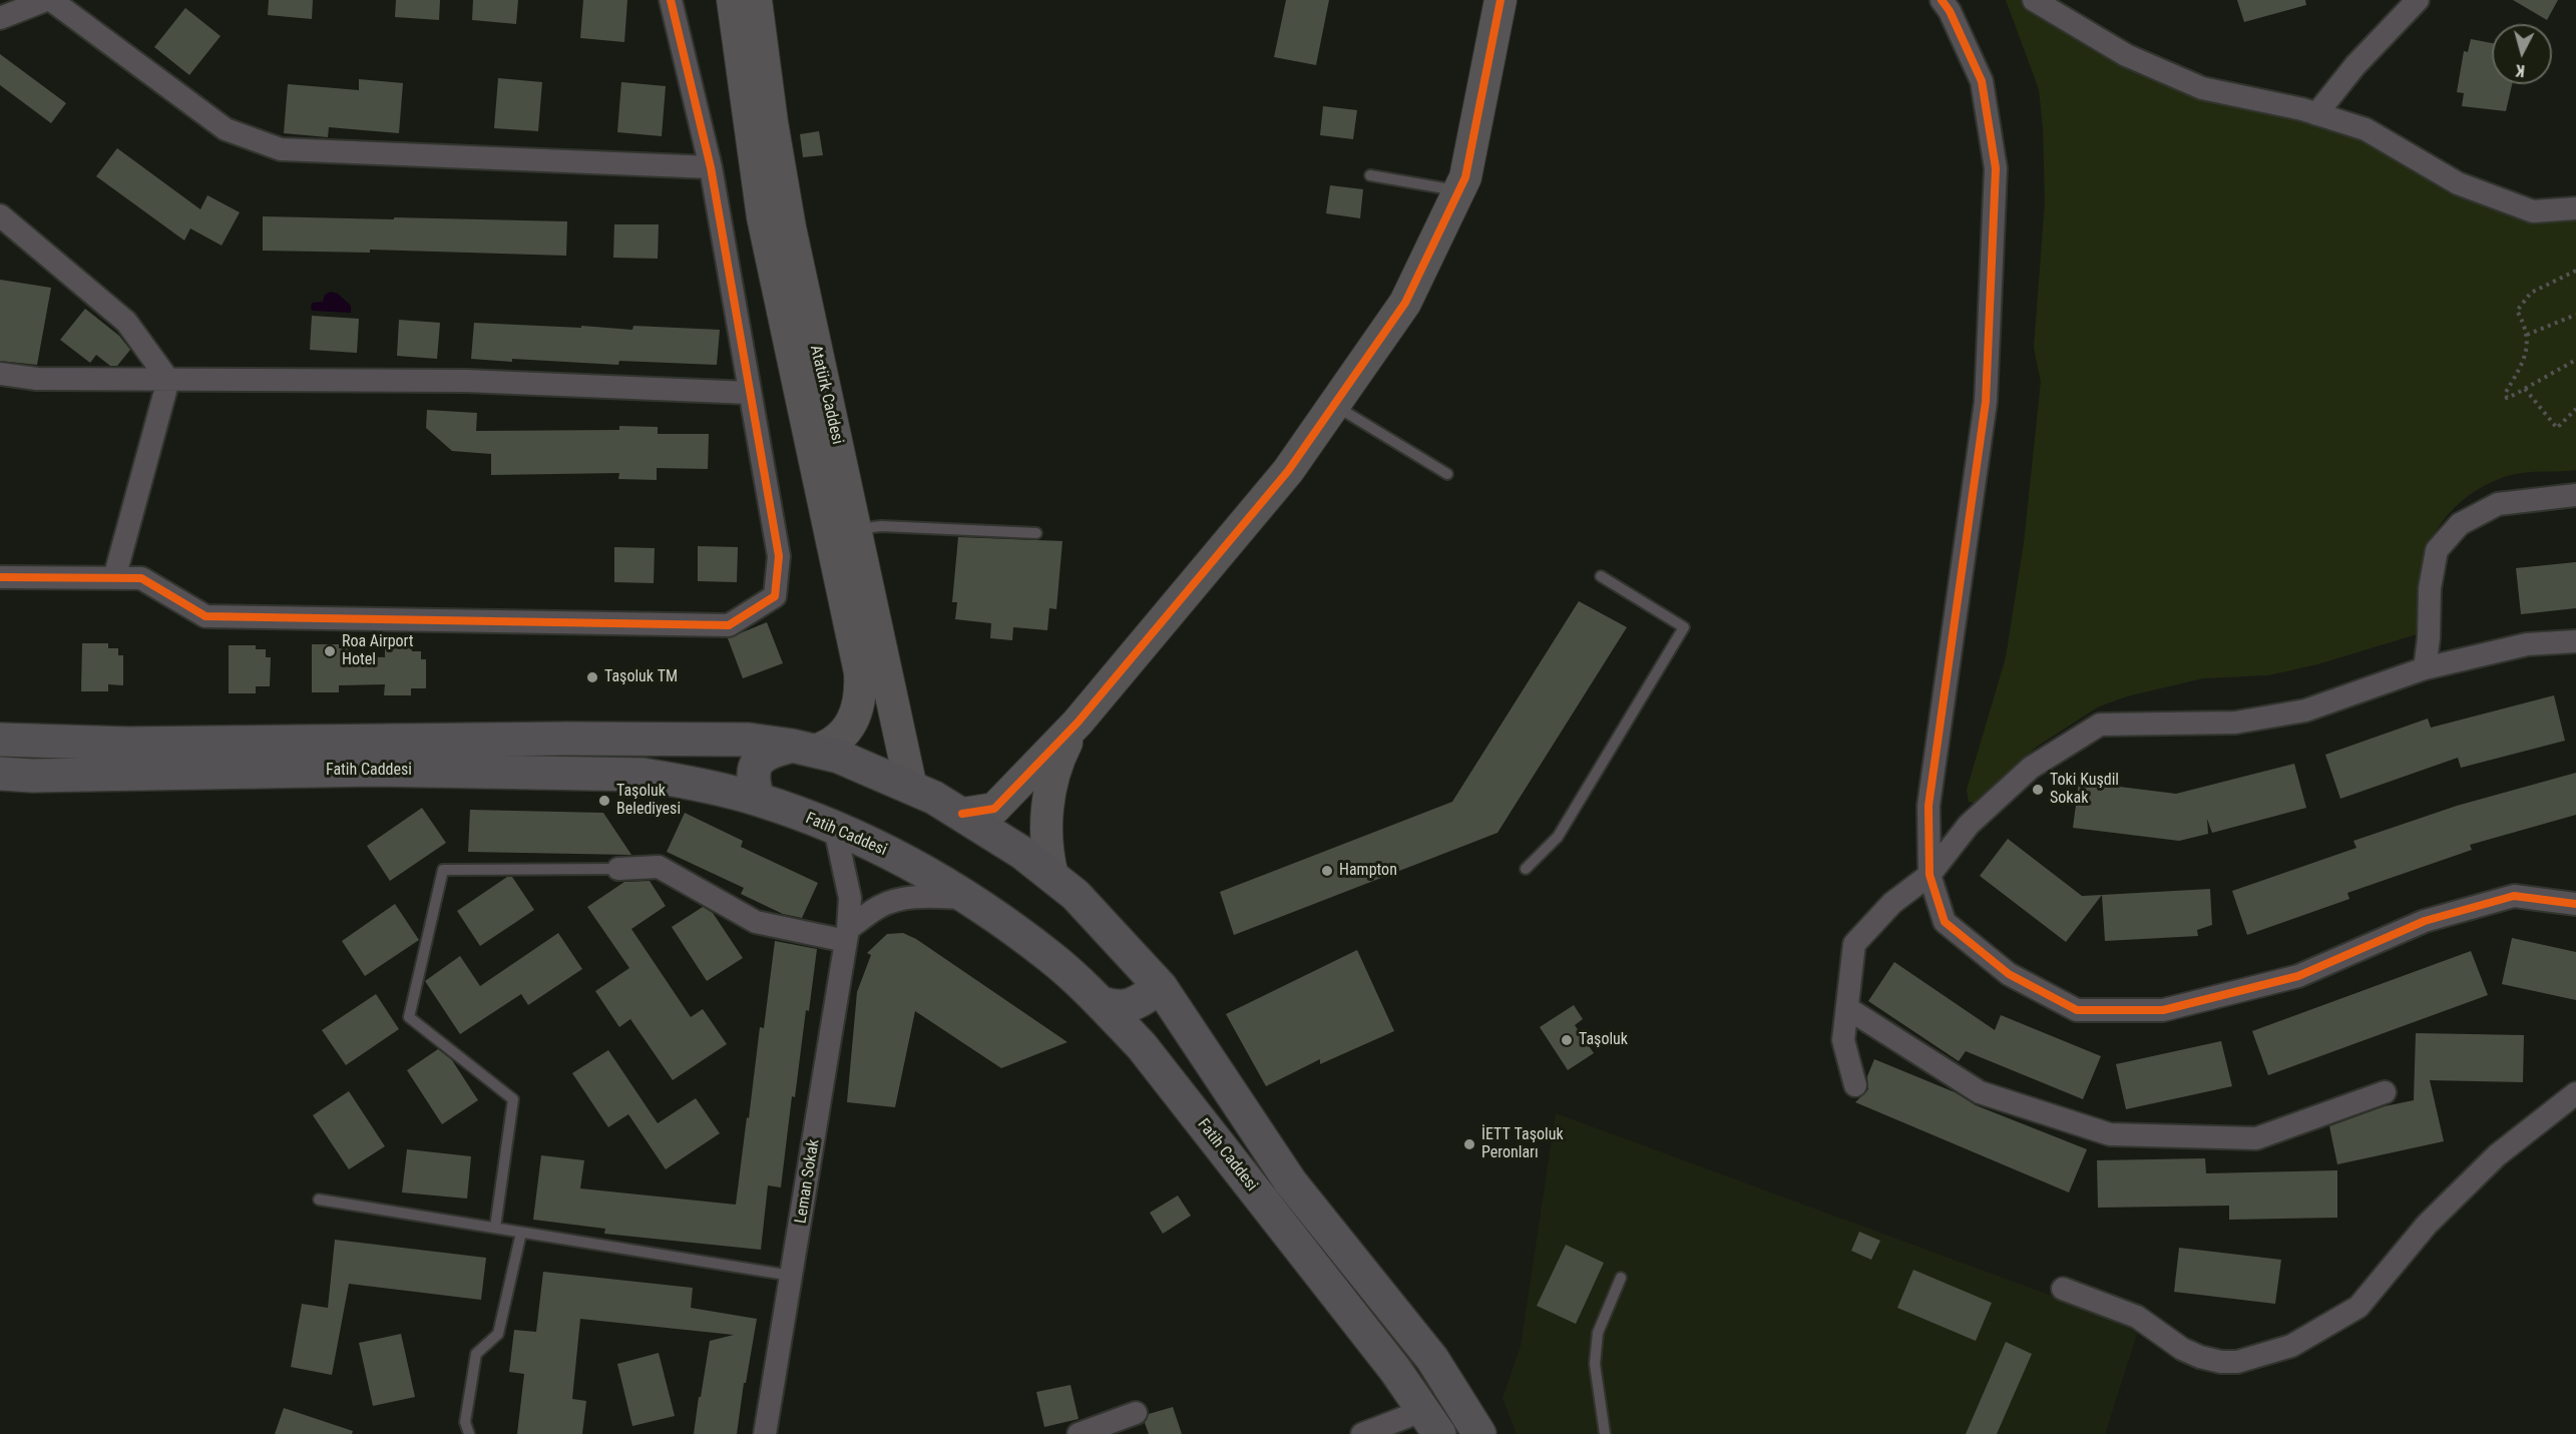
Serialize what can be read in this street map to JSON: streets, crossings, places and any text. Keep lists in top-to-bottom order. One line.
{"streets":{"main road":["Atatürk Caddesi","Fatih Caddesi"],"street":["Leman Sokak"]},"crossings":[["Atatürk Caddesi","Fatih Caddesi"],["Fatih Caddesi","Leman Sokak"]],"places":["Roa Airport Hotel","Taşoluk TM","Toki Kuşdil Sokak","Taşoluk Belediyesi","Hampton","Taşoluk","İETT Taşoluk Peronları"],"north":"bottom"}
